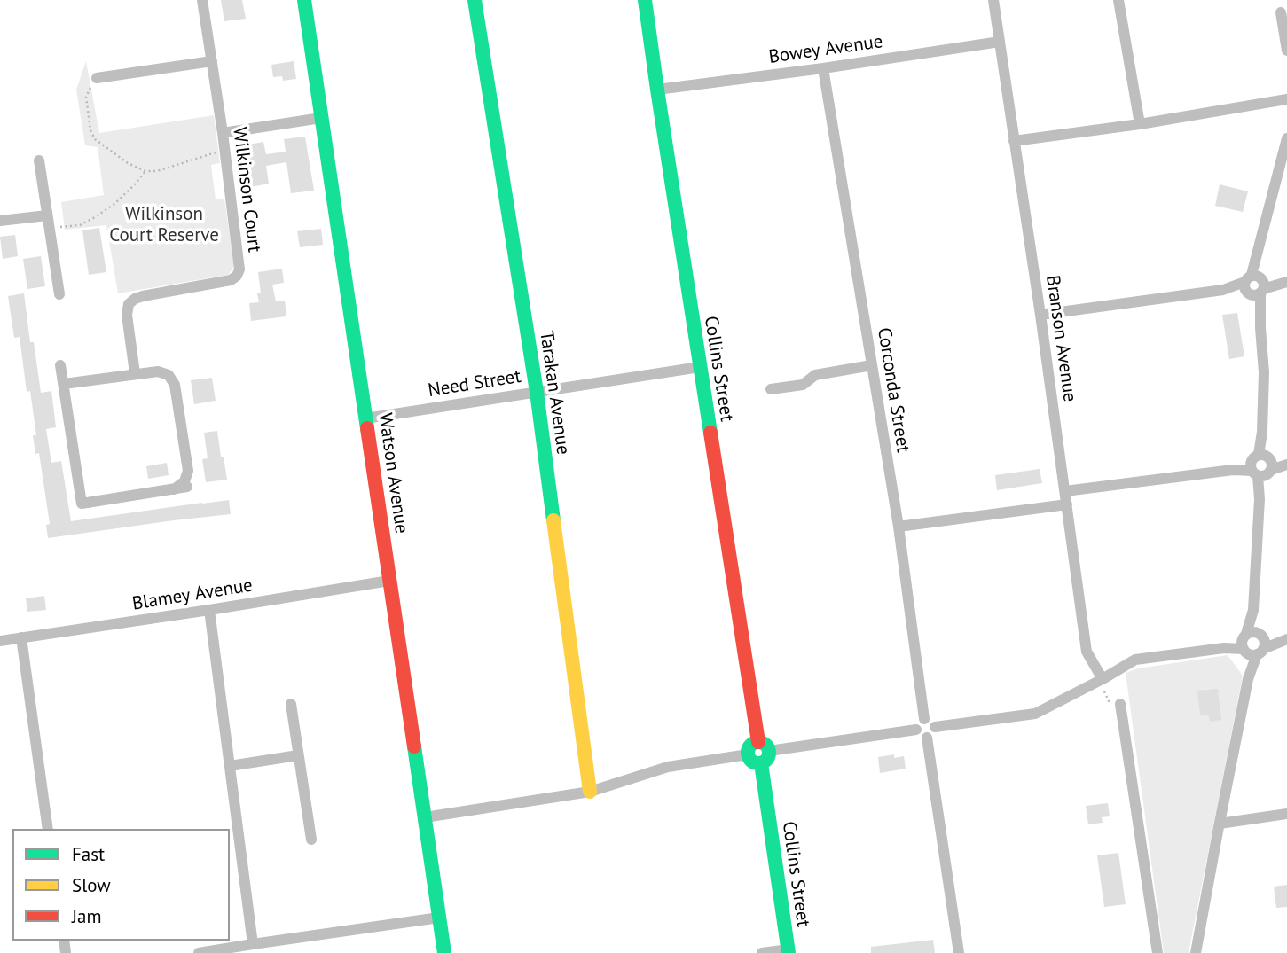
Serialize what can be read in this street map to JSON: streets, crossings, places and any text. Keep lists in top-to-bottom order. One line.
{"streets":{"street":["Bowey Avenue","Wilkinson Court","Branson Avenue","Collins Street","Need Street","Corconda Street","Tarakan Avenue","Watson Avenue","Blamey Avenue"]},"crossings":[["Bowey Avenue","Branson Avenue"],["Bowey Avenue","Collins Street"],["Bowey Avenue","Corconda Street"],["Collins Street","Need Street"],["Need Street","Tarakan Avenue"],["Need Street","Watson Avenue"],["Watson Avenue","Blamey Avenue"]],"parks":["Wilkinson Court Reserve"],"legend":["Fast","Slow","Jam"]}
